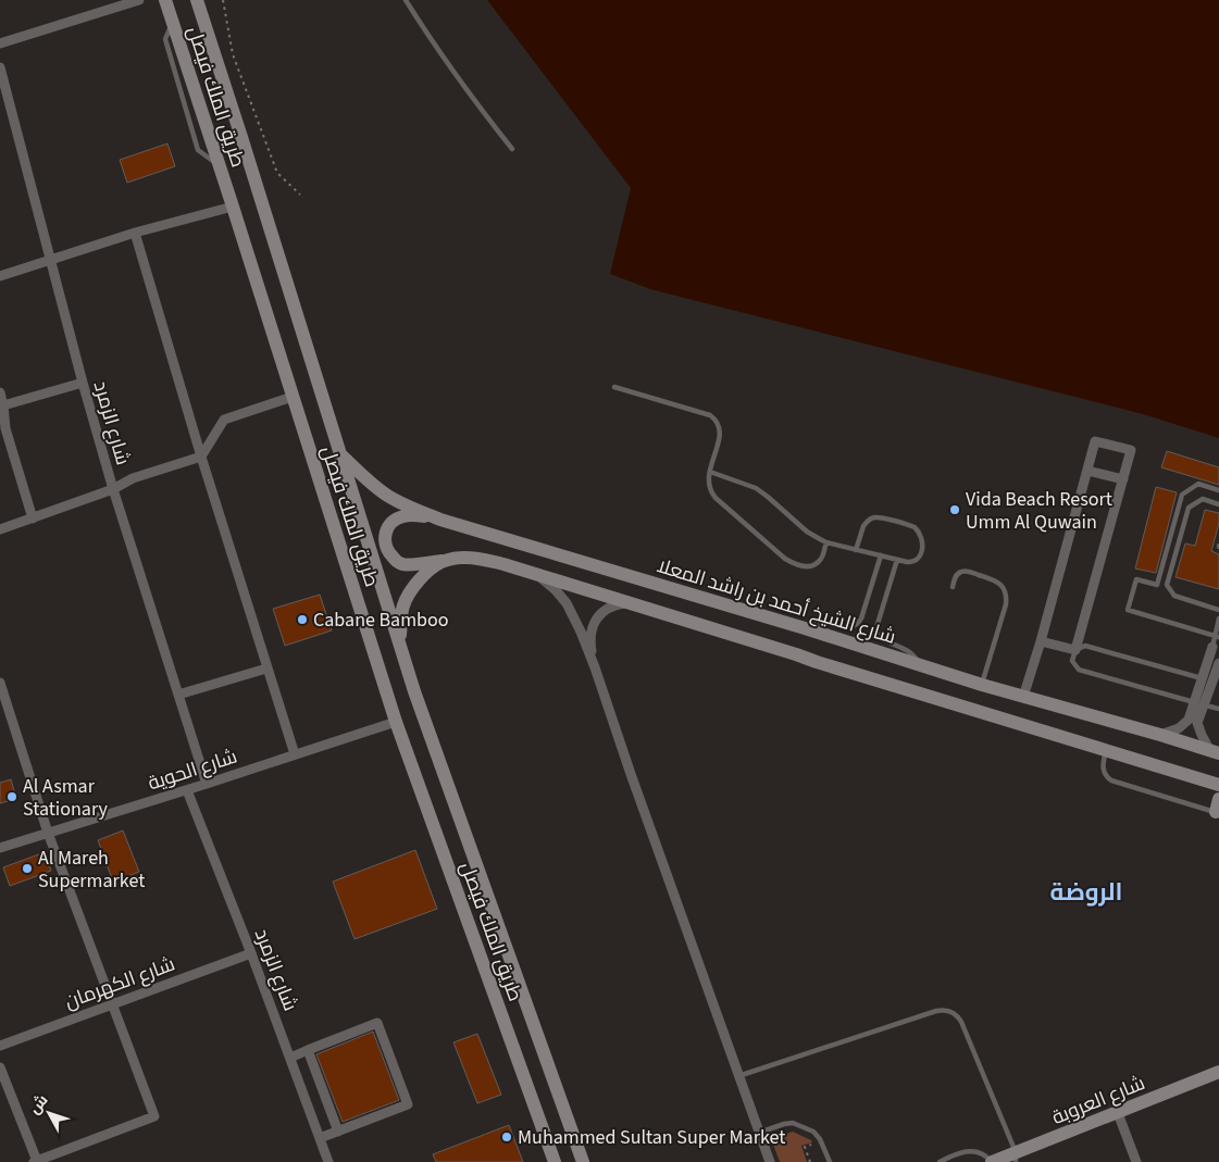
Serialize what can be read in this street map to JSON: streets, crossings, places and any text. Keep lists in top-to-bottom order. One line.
{"streets":{"main road":["طريق الملك فيصل","شارع الشيخ أحمد بن راشد المعلا","شارع العروبة"],"street":["شارع الزمرد","شارع الحوية","شارع الكهرمان"]},"crossings":[["طريق الملك فيصل","شارع الشيخ أحمد بن راشد المعلا"],["طريق الملك فيصل","شارع الحوية"],["شارع الزمرد","شارع الحوية"],["شارع الزمرد","شارع الكهرمان"]],"districts":["الروضة"],"places":["Vida Beach Resort Umm Al Quwain","Cabane Bamboo","Al Asmar Stationary","Al Mareh Supermarket","Muhammed Sultan Super Market"],"north":"top left"}
